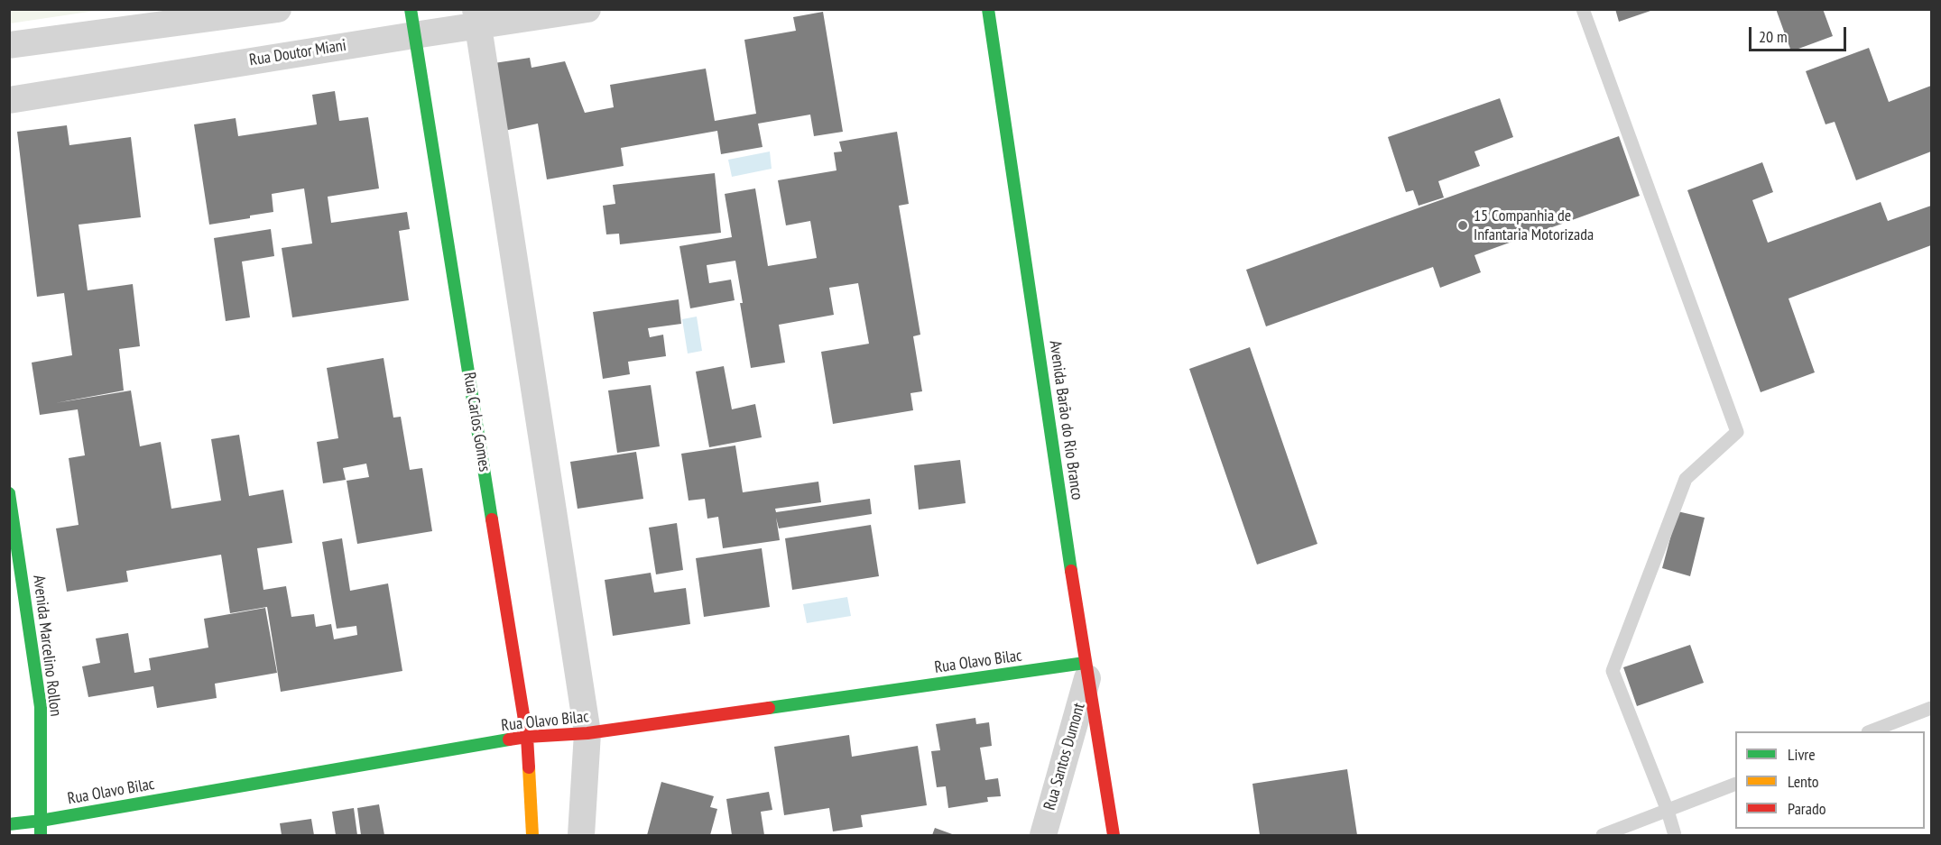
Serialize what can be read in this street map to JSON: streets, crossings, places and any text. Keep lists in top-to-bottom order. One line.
{"streets":{"street":["Rua Doutor Miani","Avenida Barão do Rio Branco","Rua Carlos Gomes","Avenida Marcelino Rollon","Rua Olavo Bilac","Rua Santos Dumont"]},"crossings":[["Rua Doutor Miani","Rua Carlos Gomes"],["Avenida Barão do Rio Branco","Rua Olavo Bilac"],["Avenida Barão do Rio Branco","Rua Santos Dumont"],["Rua Carlos Gomes","Rua Olavo Bilac"],["Avenida Marcelino Rollon","Rua Olavo Bilac"],["Rua Olavo Bilac","Rua Santos Dumont"]],"places":["15 Companhia de Infantaria Motorizada"],"legend":["Livre","Lento","Parado"],"scale_bar":"20 m"}
